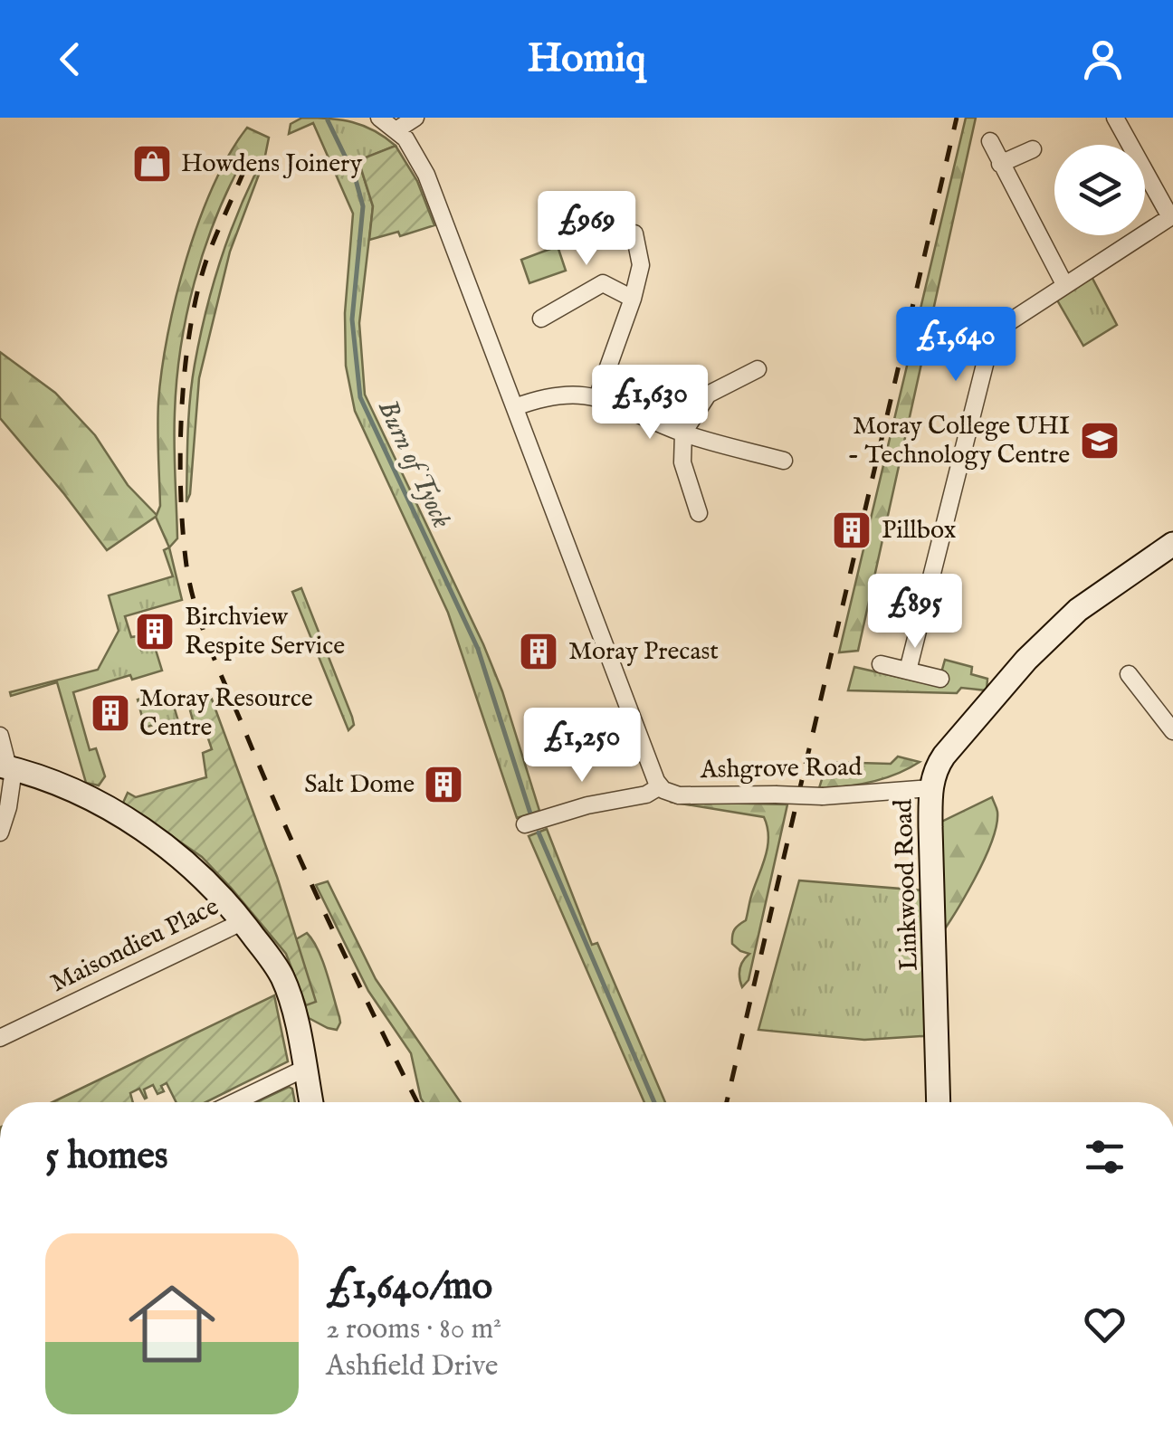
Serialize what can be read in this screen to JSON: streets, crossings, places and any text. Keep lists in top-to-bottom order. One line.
{"streets":{"street":["Ashgrove Road","Linkwood Road","Maisondieu Place"]},"crossings":[["Ashgrove Road","Linkwood Road"]],"water":["Burn of Tyock"],"places":{"shop":["Howdens Joinery"],"school or university":["Moray College UHI - Technology Centre"],"building":["Pillbox","Birchview Respite Service","Moray Precast","Moray Resource Centre","Salt Dome"]},"page":{"header":"Homiq","price":["£969","£1,640","£1,630","£895","£1,250"],"heading":"5 homes","list":[{"name":"£1,640/mo","note":"2 rooms · 80 m² · Ashfield Drive"}]}}
